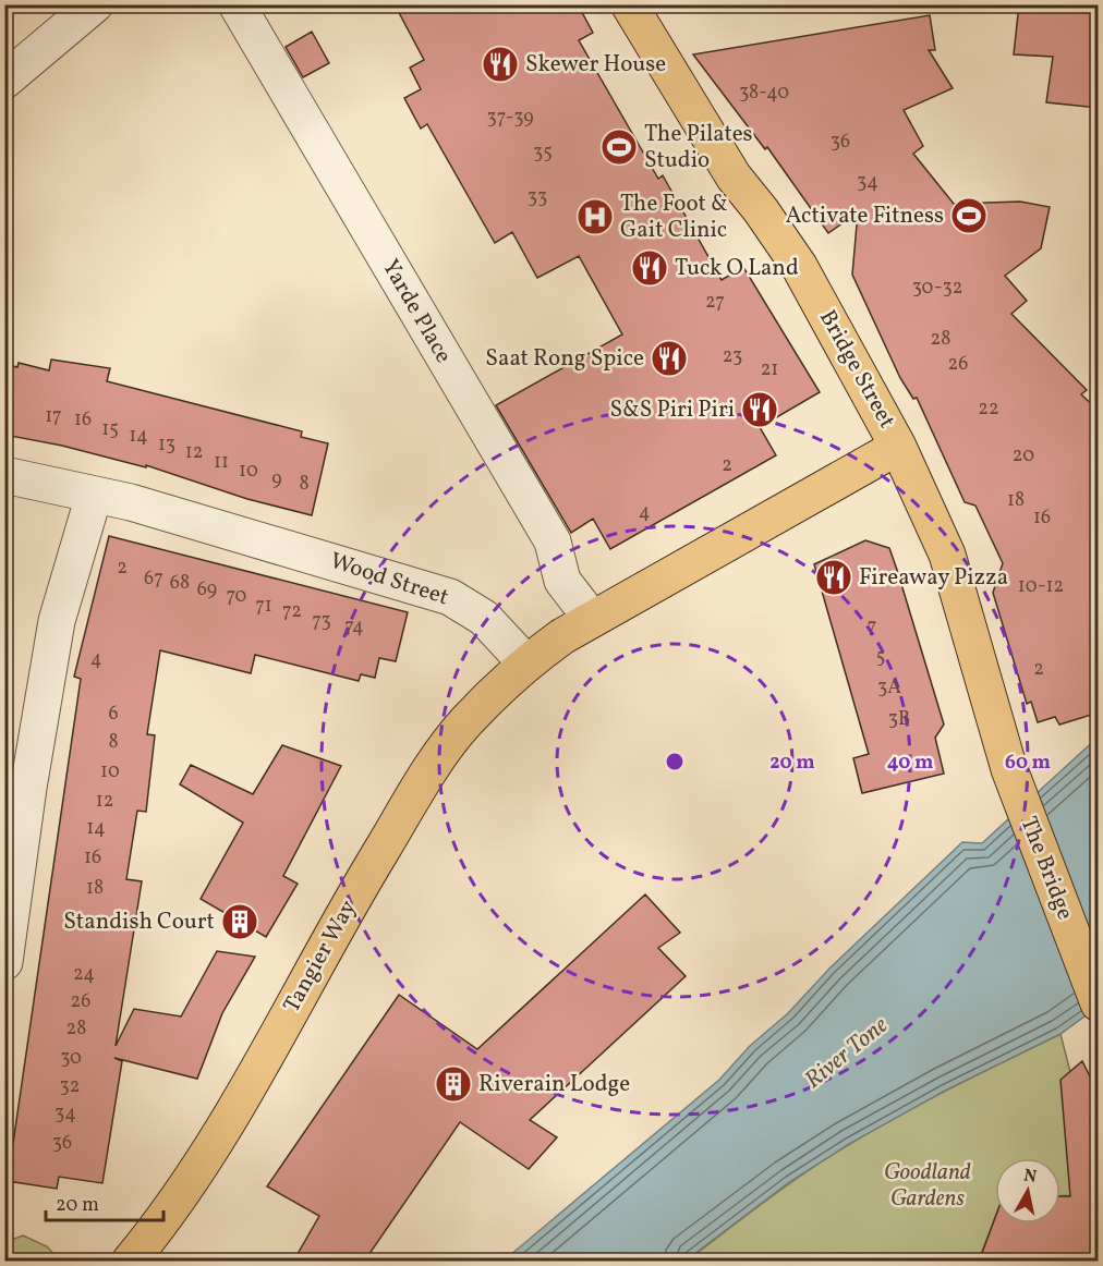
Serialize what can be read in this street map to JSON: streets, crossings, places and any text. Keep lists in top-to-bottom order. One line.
{"streets":{"main road":["Bridge Street","The Bridge","Tangier Way"],"street":["Yarde Place","Wood Street"]},"crossings":[["Bridge Street","The Bridge"],["Wood Street","Tangier Way"]],"water":["River Tone"],"parks":["Goodland Gardens"],"places":{"restaurant":["Skewer House","Tuck O Land","Saat Rong Spice","S&S Piri Piri","Fireaway Pizza"],"sports":["The Pilates Studio","Activate Fitness"],"hospital":["The Foot & Gait Clinic"],"building":["Standish Court","Riverain Lodge"]},"house_numbers":["38-40","37-39","36","35","34","33","30-32","27","28","23","26","21","22","17","16","15","14","13","12","20","11","2","10","9","8","18","4","16","2","67","68","10-12","69","70","71","72","73","74","7","5","4","2","3A","6","3B","8","10","12","14","16","18","24","26","28","30","32","34","36"],"scale_bar":"20 m","north":"top","rings":["20 m","40 m","60 m"]}
